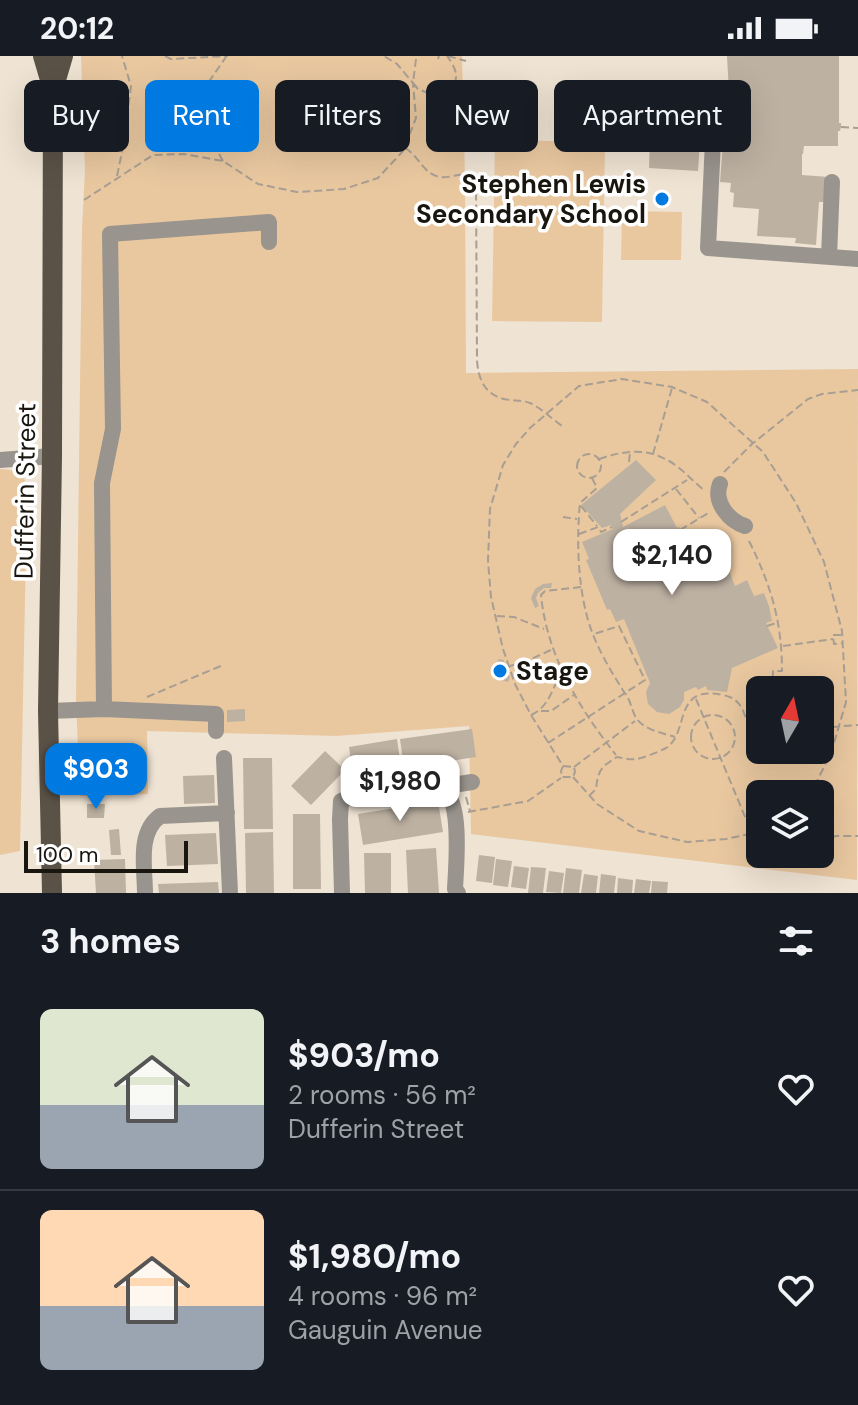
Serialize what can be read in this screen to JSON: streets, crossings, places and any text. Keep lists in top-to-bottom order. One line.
{"streets":{"main road":["Dufferin Street"]},"places":["Stephen Lewis Secondary School","Stage"],"scale_bar":"100 m","north":"top","page":{"status":"20:12","chip":["Buy","Rent","Filters","New","Apartment"],"price":["$2,140","$903","$1,980"],"scale":"100 m","heading":"3 homes","list":[{"name":"$903/mo","note":"2 rooms · 56 m² · Dufferin Street"},{"name":"$1,980/mo","note":"4 rooms · 96 m² · Gauguin Avenue"}]}}
